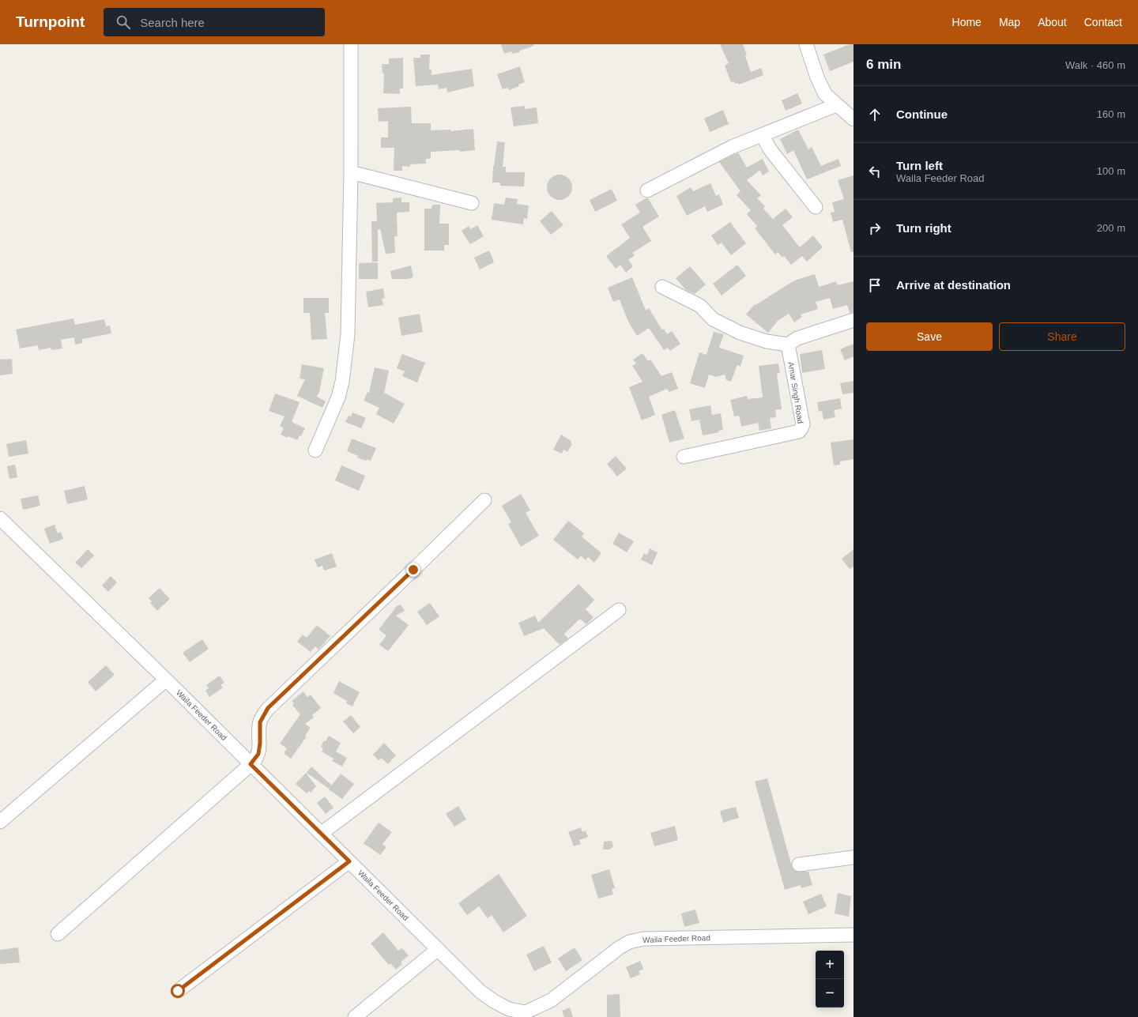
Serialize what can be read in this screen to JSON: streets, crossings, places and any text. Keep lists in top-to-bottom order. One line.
{"streets":{"street":["Amar Singh Road","Waila Feeder Road"]},"page":{"header":"Turnpoint","search":"Search here","nav":["Home","Map","About","Contact"],"heading":["6 min","Walk · 460 m"],"list":[["Continue","160 m"],["Turn left","Waila Feeder Road","100 m"],["Turn right","200 m"],"Arrive at destination"],"buttons":["Save","Share"],"map_buttons":["+","−"]}}
